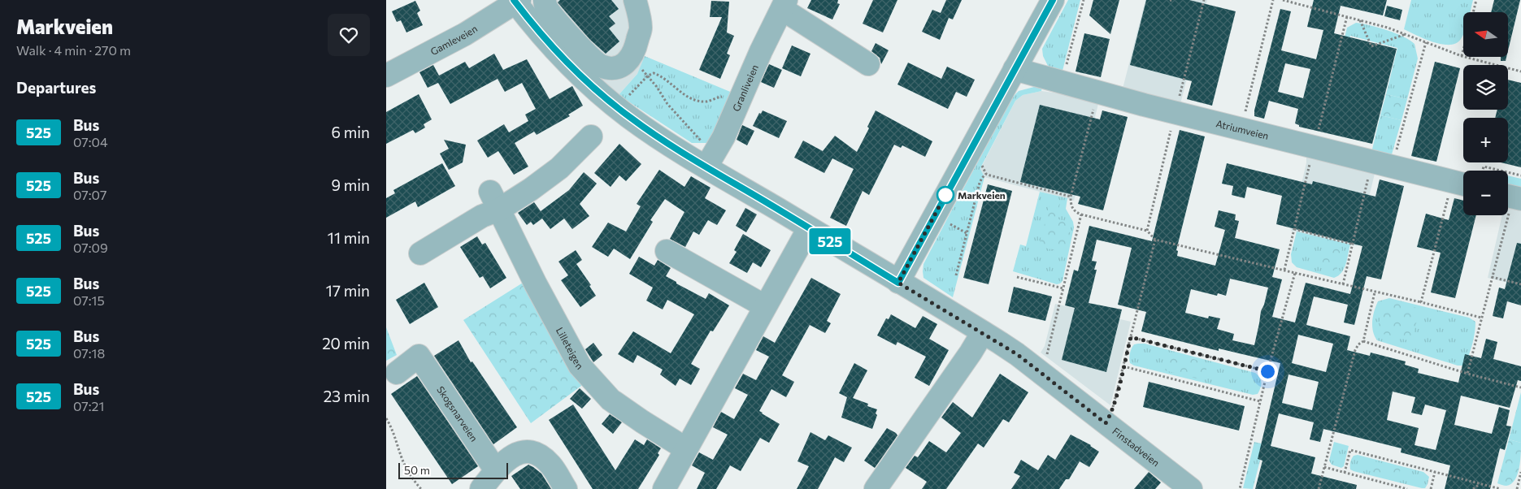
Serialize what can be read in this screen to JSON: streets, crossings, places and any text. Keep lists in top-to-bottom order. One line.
{"streets":{"street":["Gamleveien","Granliveien","Atriumveien","Lilleteigen","Skogsnarveien","Finstadveien"]},"crossings":[["Gamleveien","Finstadveien"],["Granliveien","Finstadveien"]],"places":["Markveien"],"lines":["bus line 525"],"scale_bar":"50 m","north":"left","page":{"heading":[["Markveien","Walk · 4 min · 270 m"],"Departures"],"on_map":"525","map_buttons":["+","−"],"list":[{"mark":"525","name":"Bus","note":"07:04","value":"6 min"},{"mark":"525","name":"Bus","note":"07:07","value":"9 min"},{"mark":"525","name":"Bus","note":"07:09","value":"11 min"},{"mark":"525","name":"Bus","note":"07:15","value":"17 min"},{"mark":"525","name":"Bus","note":"07:18","value":"20 min"},{"mark":"525","name":"Bus","note":"07:21","value":"23 min"}],"scale":"50 m"}}
